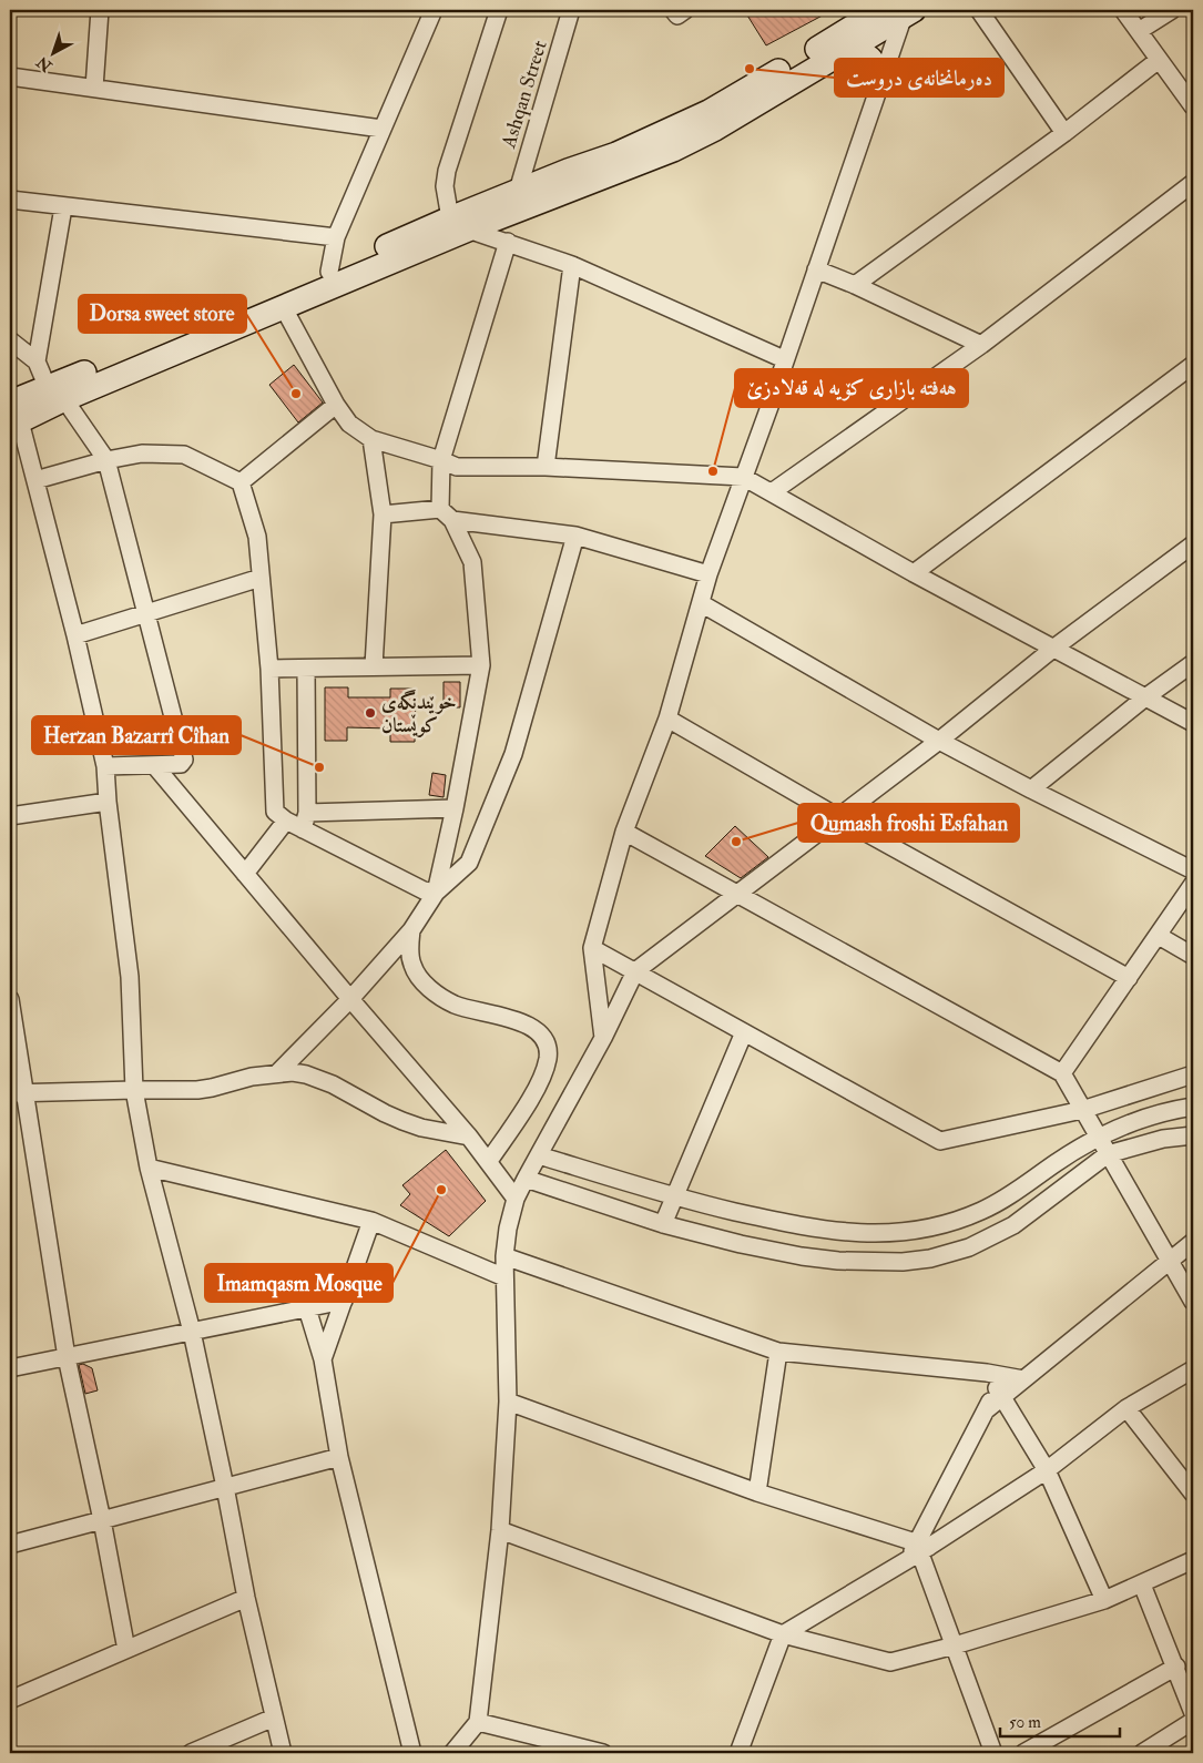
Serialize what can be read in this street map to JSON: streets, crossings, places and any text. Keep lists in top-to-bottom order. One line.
{"streets":{"street":["Ashqan Street"]},"places":["دەرمانخانەی دروست","Dorsa sweet store","هەفتە بازاری کۆیە لە قەلادزێ","خوێندنگەی کوێستان","Herzan Bazarrî Cîhan","Qumash froshi Esfahan","Imamqasm Mosque"],"scale_bar":"50 m","north":"bottom left"}
